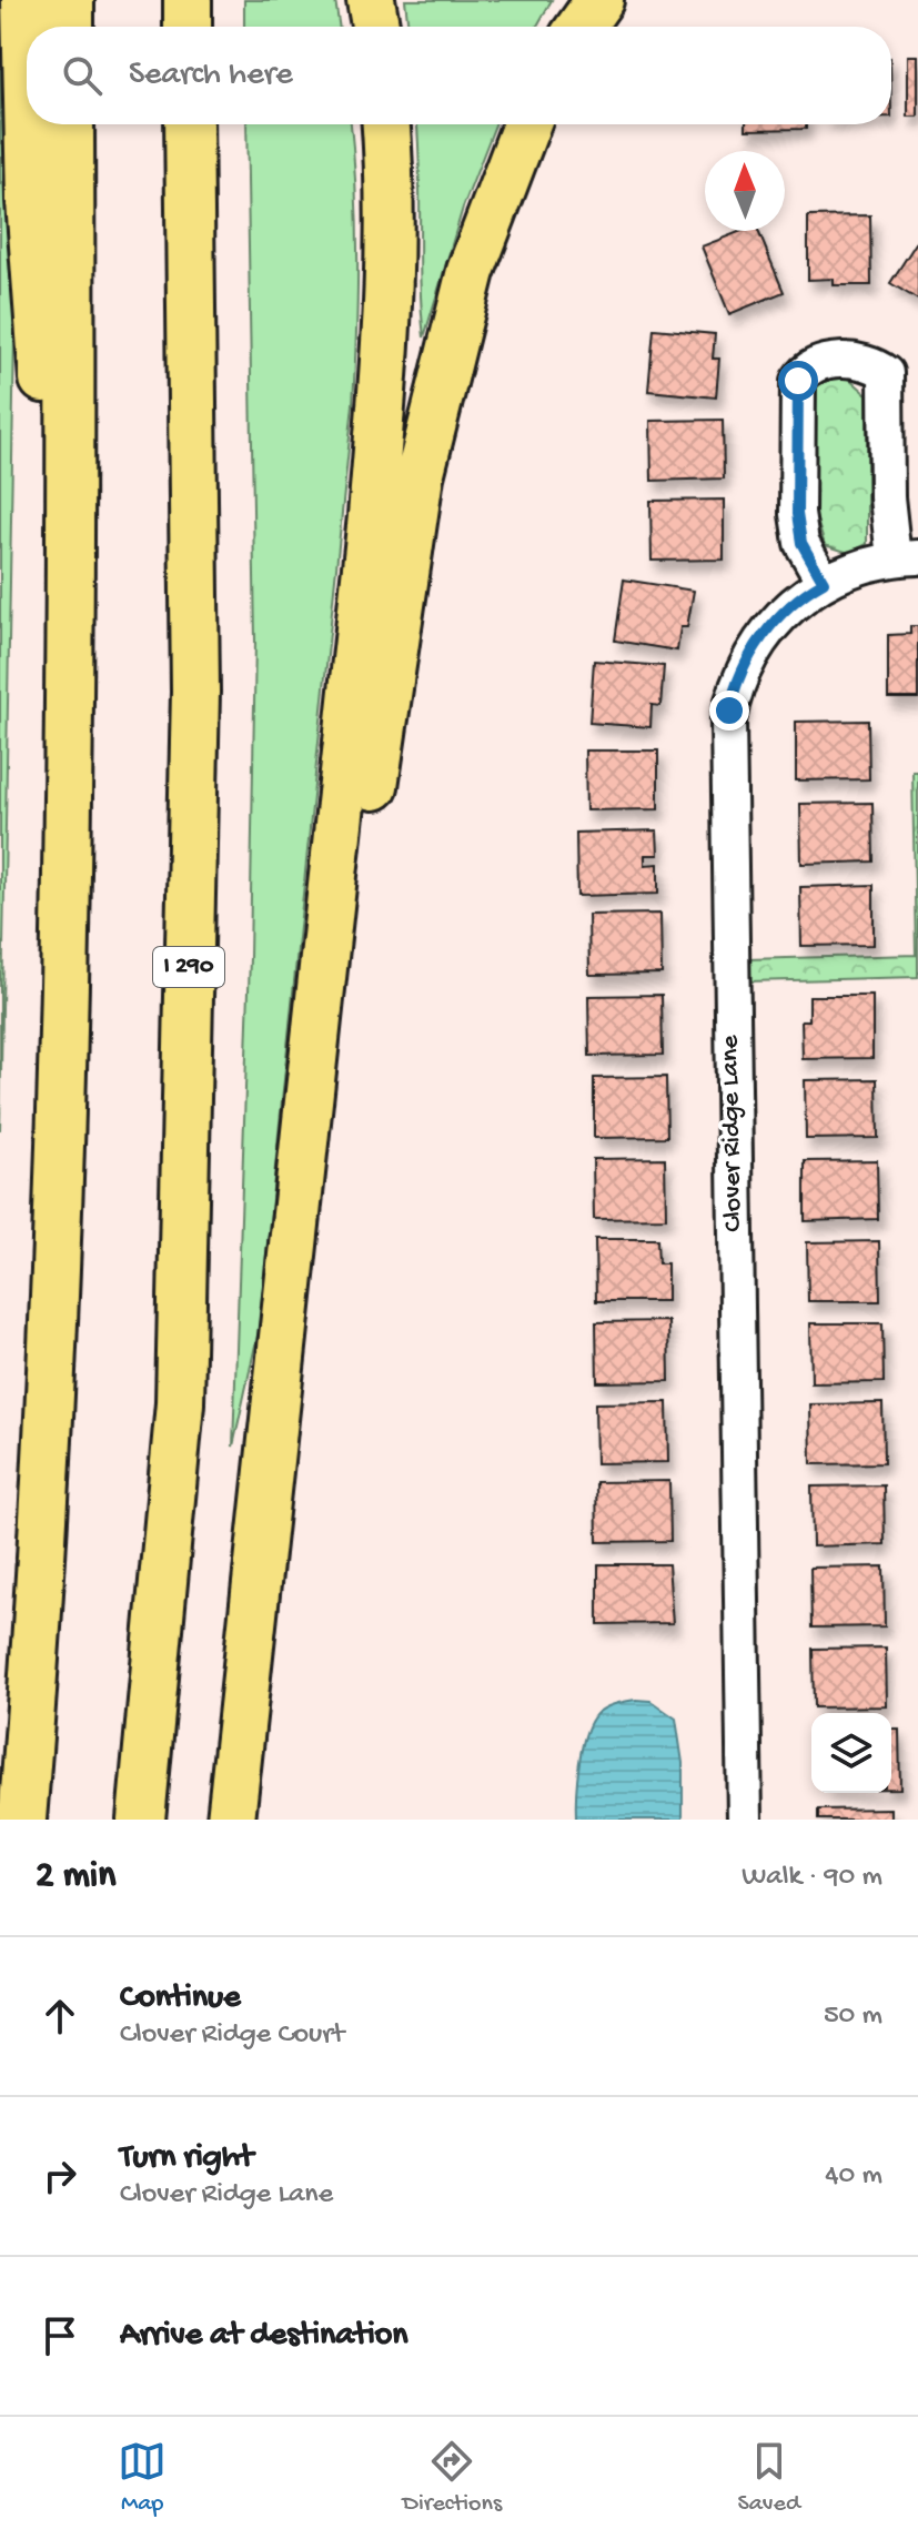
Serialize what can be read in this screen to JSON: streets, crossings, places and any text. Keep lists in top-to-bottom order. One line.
{"streets":{"highway":["I 290"],"street":["Clover Ridge Lane"]},"north":"top","page":{"search":"Search here","heading":["2 min","Walk · 90 m"],"list":[["Continue","Clover Ridge Court","50 m"],["Turn right","Clover Ridge Lane","40 m"],"Arrive at destination"],"nav":["Map","Directions","Saved"]}}
